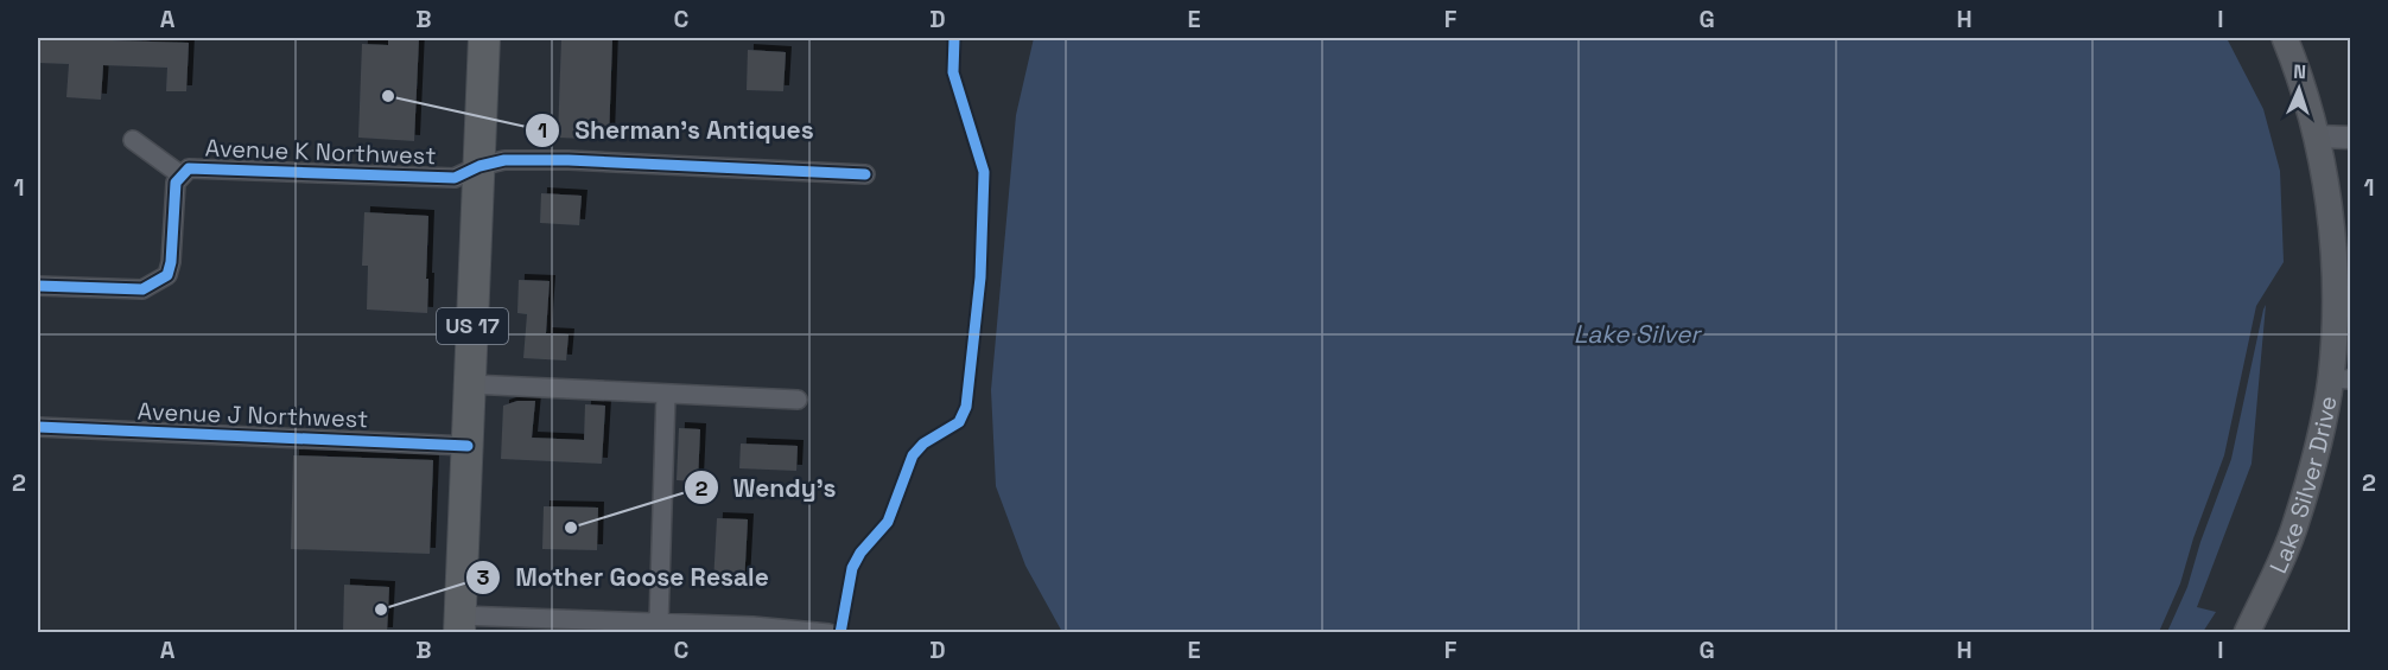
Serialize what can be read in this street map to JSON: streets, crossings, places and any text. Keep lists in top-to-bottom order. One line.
{"streets":{"highway":["US 17"],"main road":["Lake Silver Drive"],"street":["Avenue K Northwest","Avenue J Northwest"]},"crossings":[["Avenue K Northwest","US 17"],["US 17","Avenue J Northwest"]],"water":["Lake Silver"],"places":["Sherman’s Antiques","Wendy's","Mother Goose Resale"],"north":"top","grid":{"columns":["A","B","C","D","E","F","G","H","I"],"rows":["1","2"]}}
